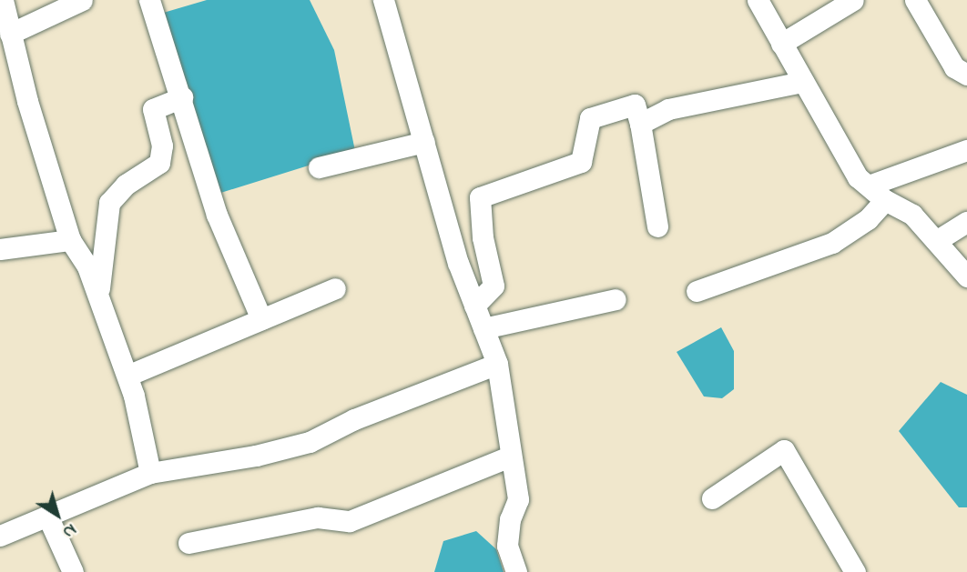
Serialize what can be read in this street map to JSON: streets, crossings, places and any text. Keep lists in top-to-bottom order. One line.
{"north":"bottom right"}
